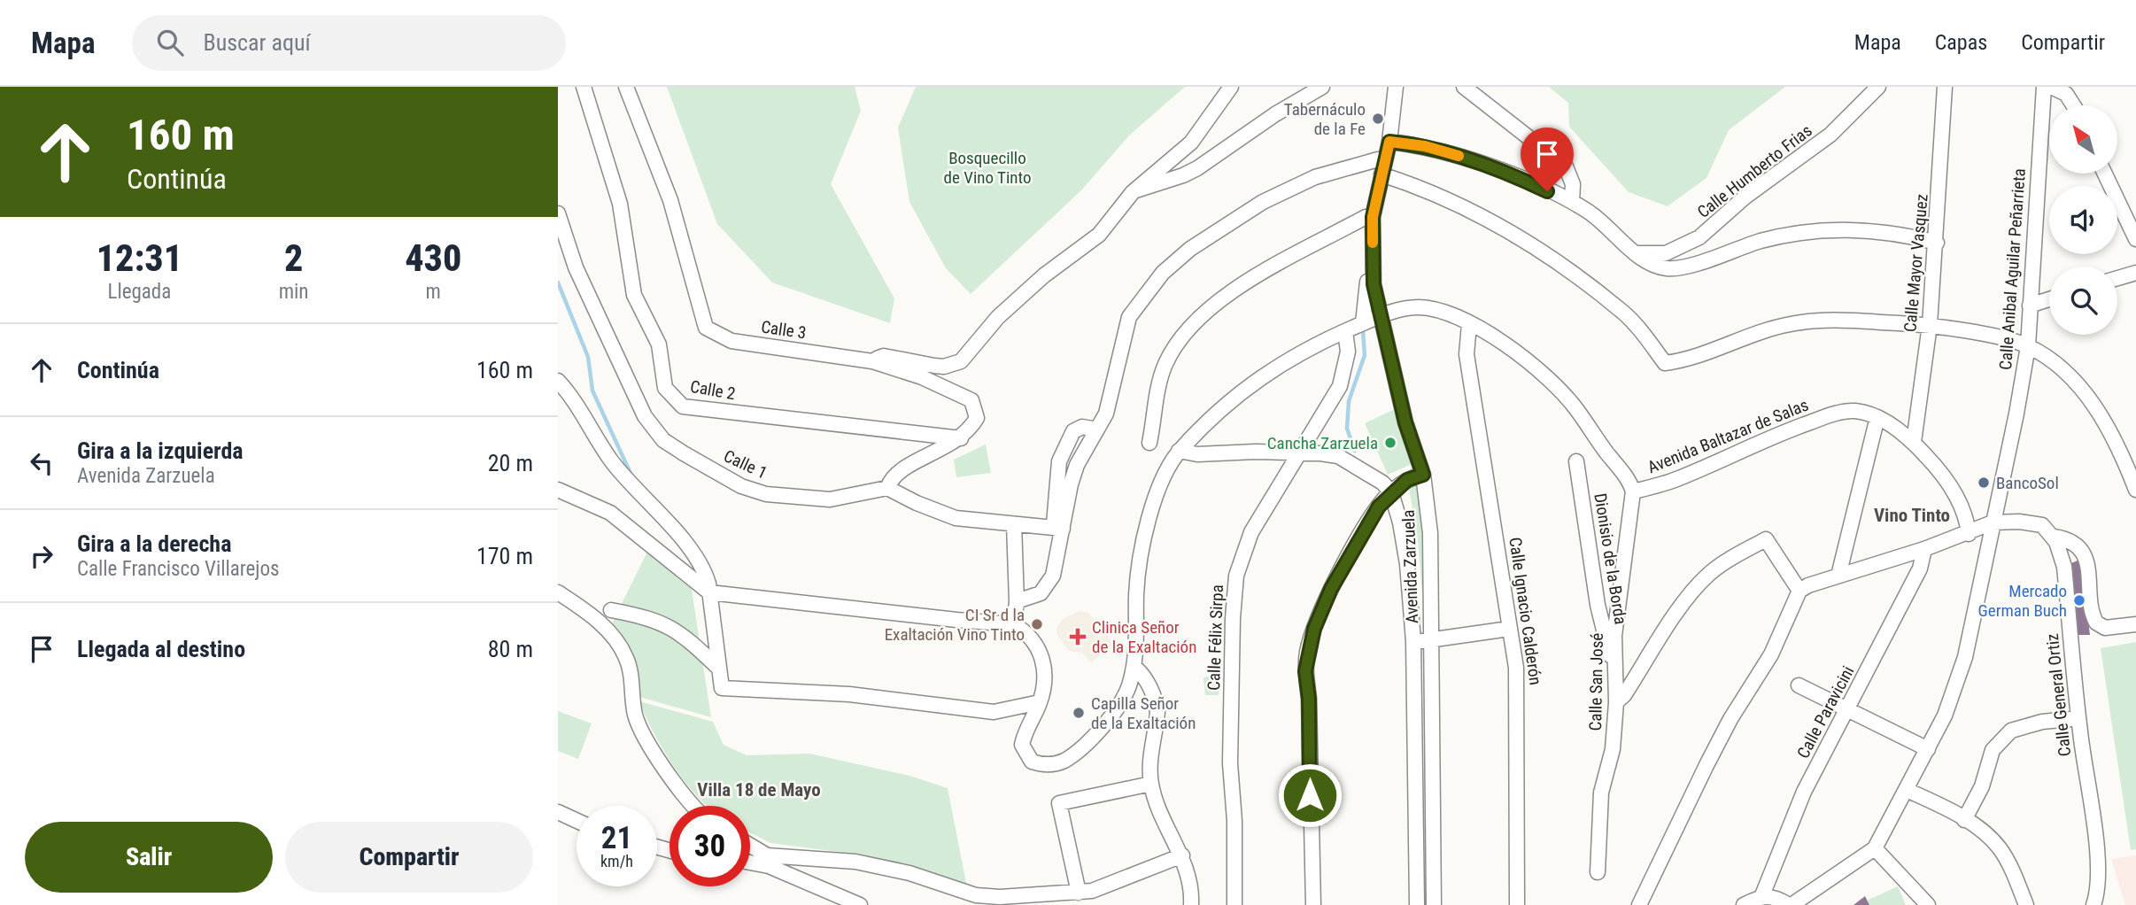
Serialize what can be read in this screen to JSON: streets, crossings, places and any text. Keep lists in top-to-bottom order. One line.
{"streets":{"street":["Calle Humberto Frias","Calle Mayor Vasquez","Calle Anibal Aguilar Peñarrieta","Calle 3","Calle 2","Avenida Baltazar de Salas","Calle 1","Dionisio de la Borda","Avenida Zarzuela","Calle Ignacio Calderón","Calle Félix Sirpa","Calle San José","Calle General Ortiz","Calle Paravicini"]},"crossings":[["Calle Mayor Vasquez","Avenida Baltazar de Salas"],["Calle 3","Calle 2"],["Avenida Baltazar de Salas","Avenida Zarzuela"],["Avenida Baltazar de Salas","Calle Ignacio Calderón"],["Avenida Baltazar de Salas","Calle Félix Sirpa"],["Avenida Baltazar de Salas","Calle San José"],["Dionisio de la Borda","Calle San José"],["Avenida Zarzuela","Calle Félix Sirpa"]],"districts":["Vino Tinto","Villa 18 de Mayo"],"parks":["Bosquecillo de Vino Tinto"],"places":{"other":["Tabernáculo de la Fe","Cancha Zarzuela","BancoSol","Mercado German Buch","CI Sr d la Exaltación Vino Tinto","Capilla Señor de la Exaltación"],"health":["Clinica Señor de la Exaltación"]},"north":"top left","page":{"header":"Mapa","search":"Buscar aquí","nav":["Mapa","Capas","Compartir"],"turn":["160 m","Continúa"],"eta":["12:31","Llegada","2","min","430","m"],"list":[{"name":"Continúa","value":"160 m"},{"name":"Gira a la izquierda","note":"Avenida Zarzuela","value":"20 m"},{"name":"Gira a la derecha","note":"Calle Francisco Villarejos","value":"170 m"},{"name":"Llegada al destino","value":"80 m"}],"speed":"21 km/h","limit":"30","buttons":["Salir","Compartir"]}}
